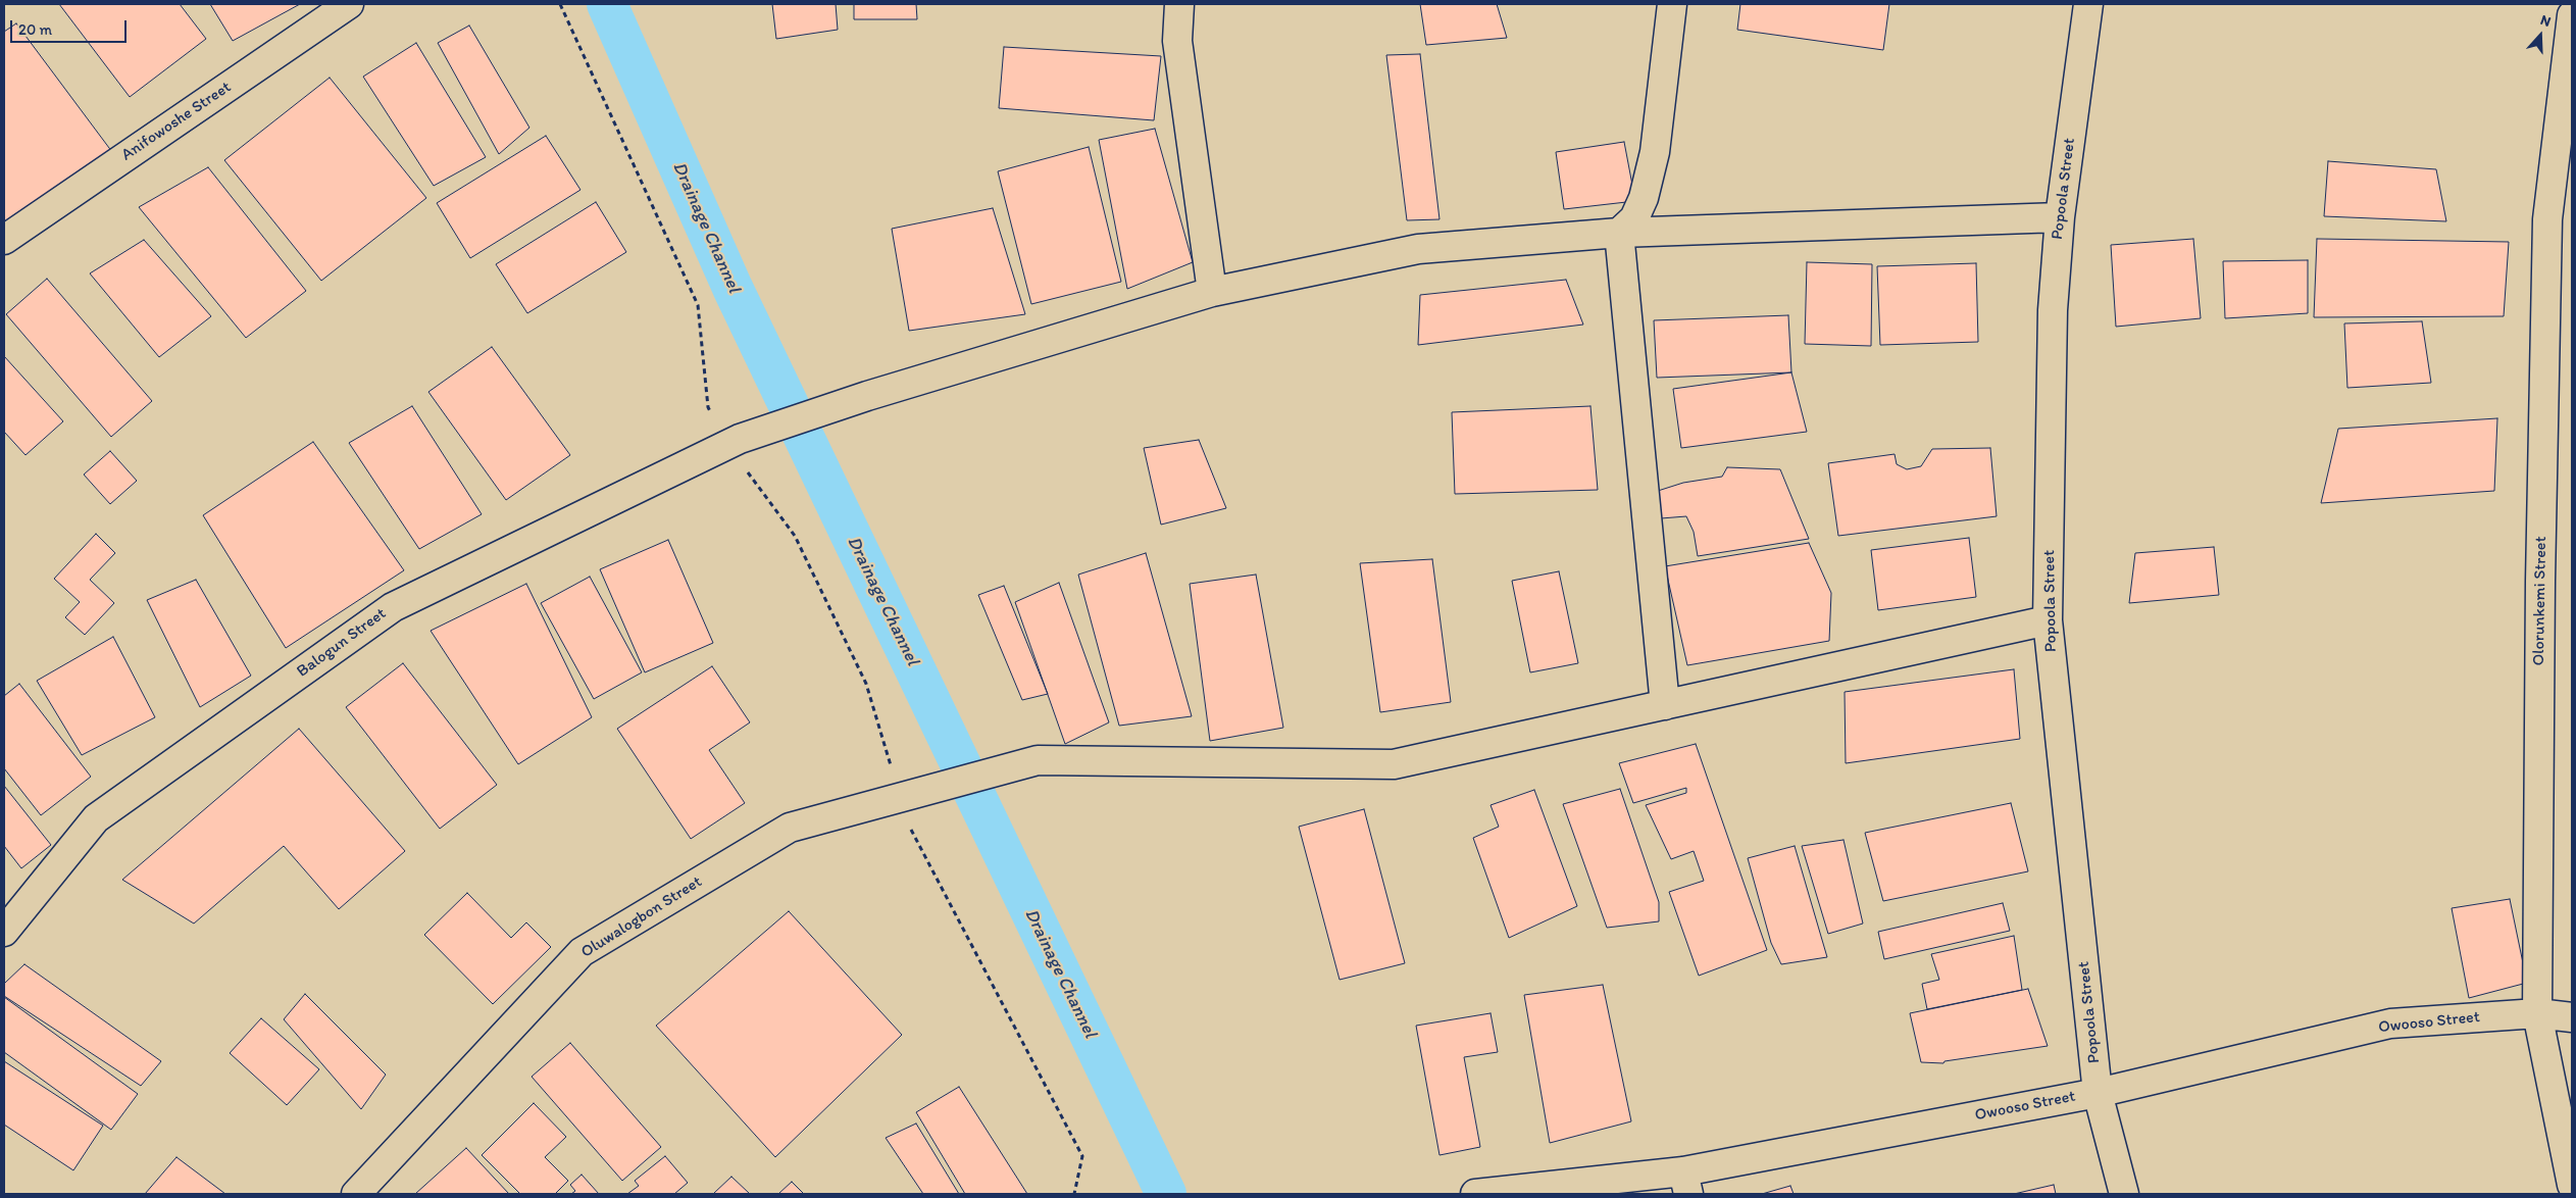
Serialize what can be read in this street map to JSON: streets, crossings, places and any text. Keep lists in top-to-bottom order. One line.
{"streets":{"street":["Anifowoshe Street","Popoola Street","Olorunkemi Street","Balogun Street","Oluwalogbon Street","Owooso Street"]},"crossings":[["Popoola Street","Balogun Street"],["Popoola Street","Oluwalogbon Street"],["Popoola Street","Owooso Street"],["Olorunkemi Street","Owooso Street"]],"water":["Drainage Channel"],"scale_bar":"20 m","north":"top"}
